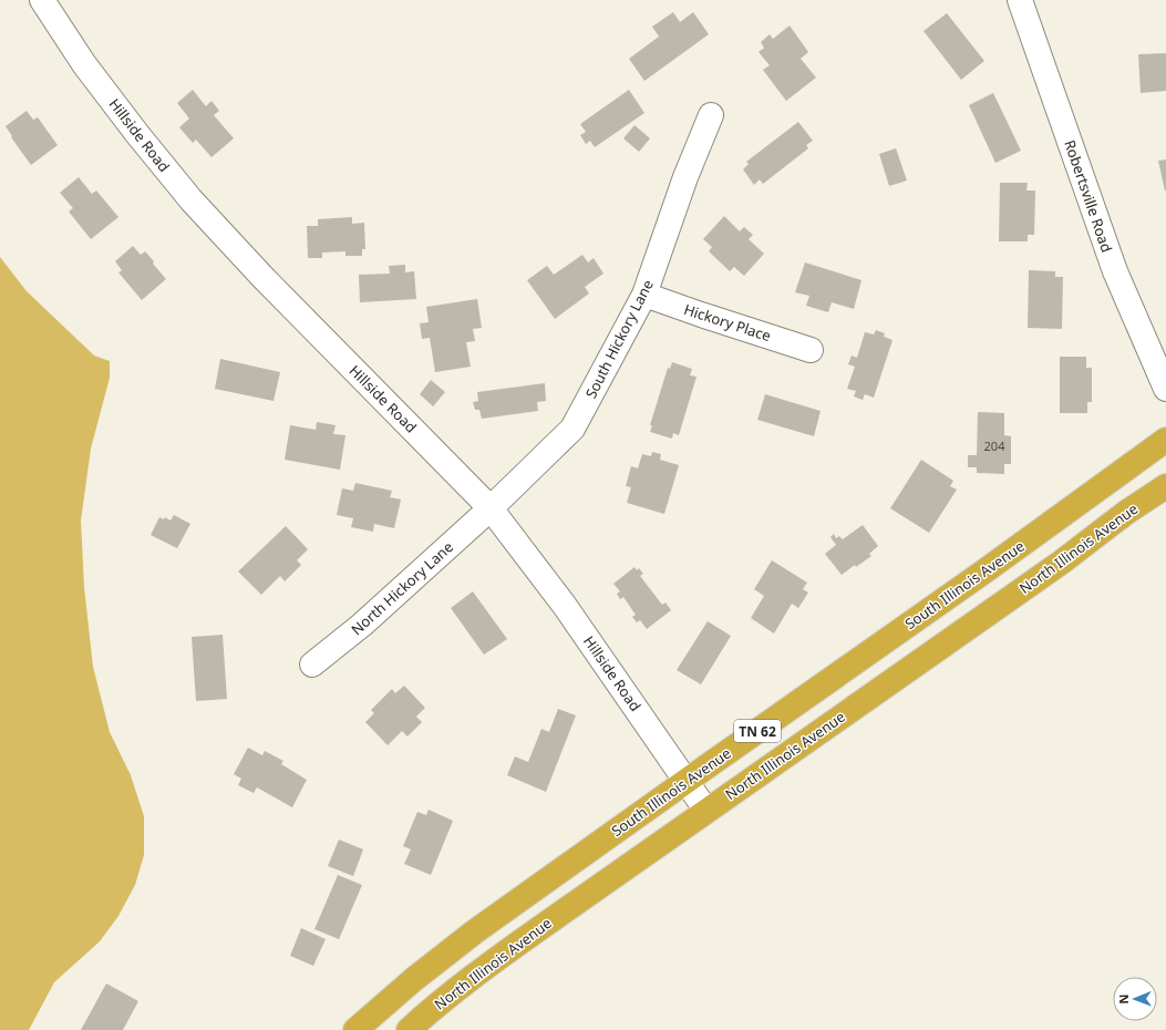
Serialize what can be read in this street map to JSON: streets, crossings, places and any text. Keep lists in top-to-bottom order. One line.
{"streets":{"highway":["North Illinois Avenue","South Illinois Avenue","TN 62"],"street":["Hillside Road","Robertsville Road","Hickory Place","South Hickory Lane","North Hickory Lane"]},"crossings":[["Hillside Road","South Hickory Lane"],["Hillside Road","North Illinois Avenue"],["Hillside Road","South Illinois Avenue"],["Hillside Road","North Hickory Lane"],["Hickory Place","South Hickory Lane"],["South Hickory Lane","North Hickory Lane"]],"house_numbers":["204"],"north":"left"}
